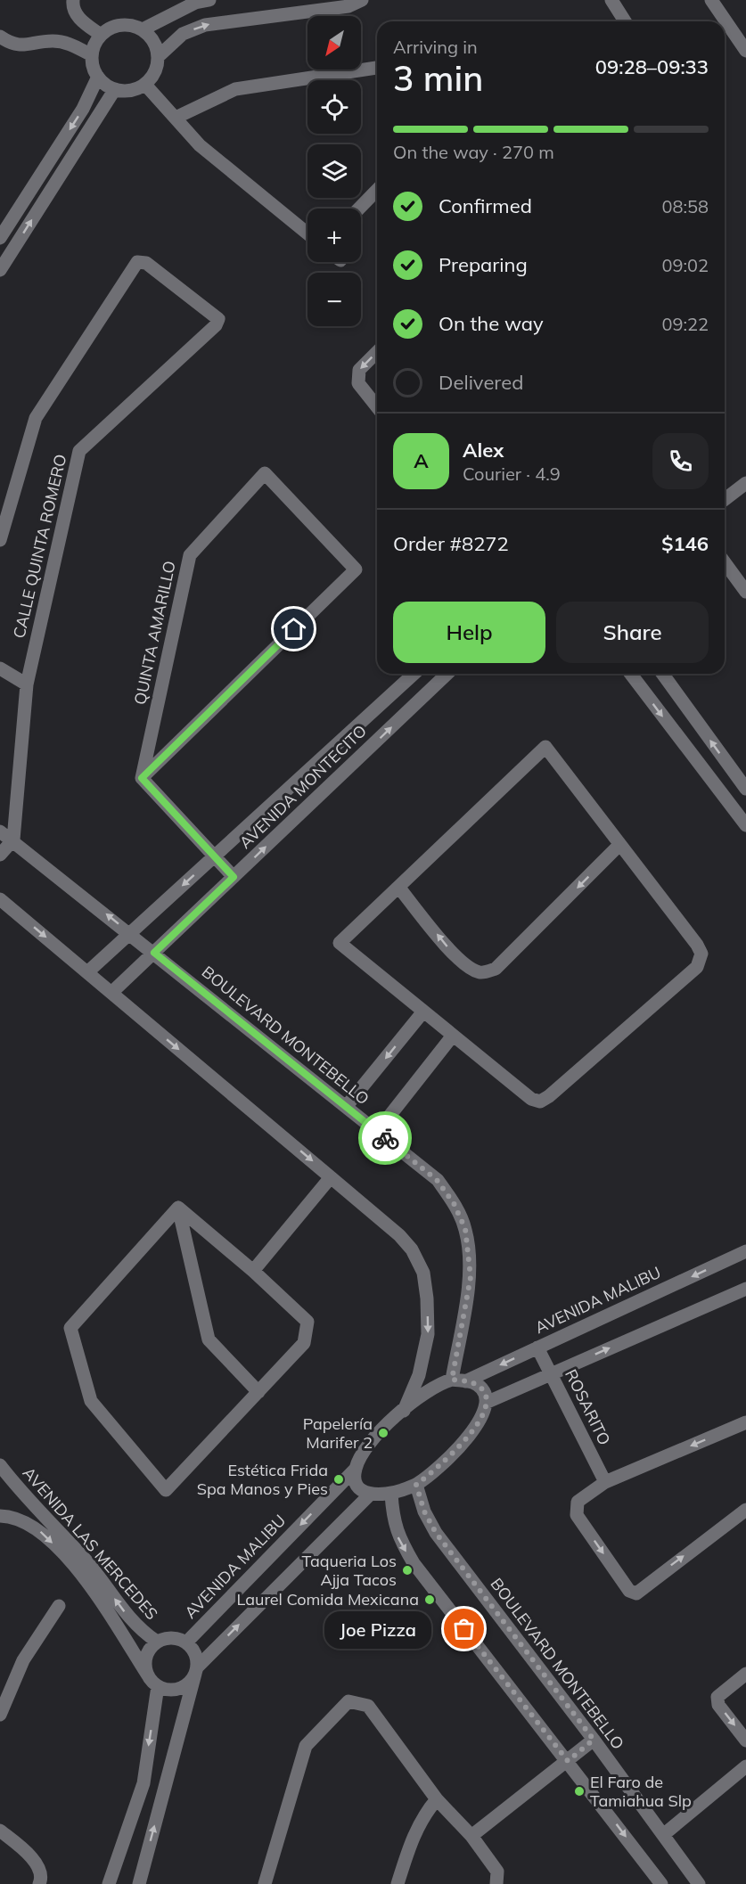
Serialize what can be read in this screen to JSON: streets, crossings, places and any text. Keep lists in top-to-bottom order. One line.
{"streets":{"street":["CALLE QUINTA ROMERO","QUINTA AMARILLO","AVENIDA MONTECITO","BOULEVARD MONTEBELLO","AVENIDA MALIBU","ROSARITO","AVENIDA LAS MERCEDES"]},"crossings":[["CALLE QUINTA ROMERO","BOULEVARD MONTEBELLO"],["AVENIDA MONTECITO","BOULEVARD MONTEBELLO"],["BOULEVARD MONTEBELLO","AVENIDA MALIBU"],["AVENIDA MALIBU","ROSARITO"],["AVENIDA MALIBU","AVENIDA LAS MERCEDES"]],"places":["Papelería Marifer 2","Estética Frida Spa Manos y Pies","Taqueria Los Ajja Tacos","Laurel Comida Mexicana","Joe Pizza","El Faro de Tamiahua Slp"],"north":"bottom left","page":{"map_buttons":["+","−"],"heading":["3 min","Arriving in","09:28–09:33"],"panel":["Alex","Courier · 4.9","Order #8272","$146"],"bar":"On the way · 270 m","list":[["Confirmed","08:58"],["Preparing","09:02"],["On the way","09:22"],"Delivered"],"round":"A","buttons":["Help","Share"],"bubble":"Joe Pizza"}}
